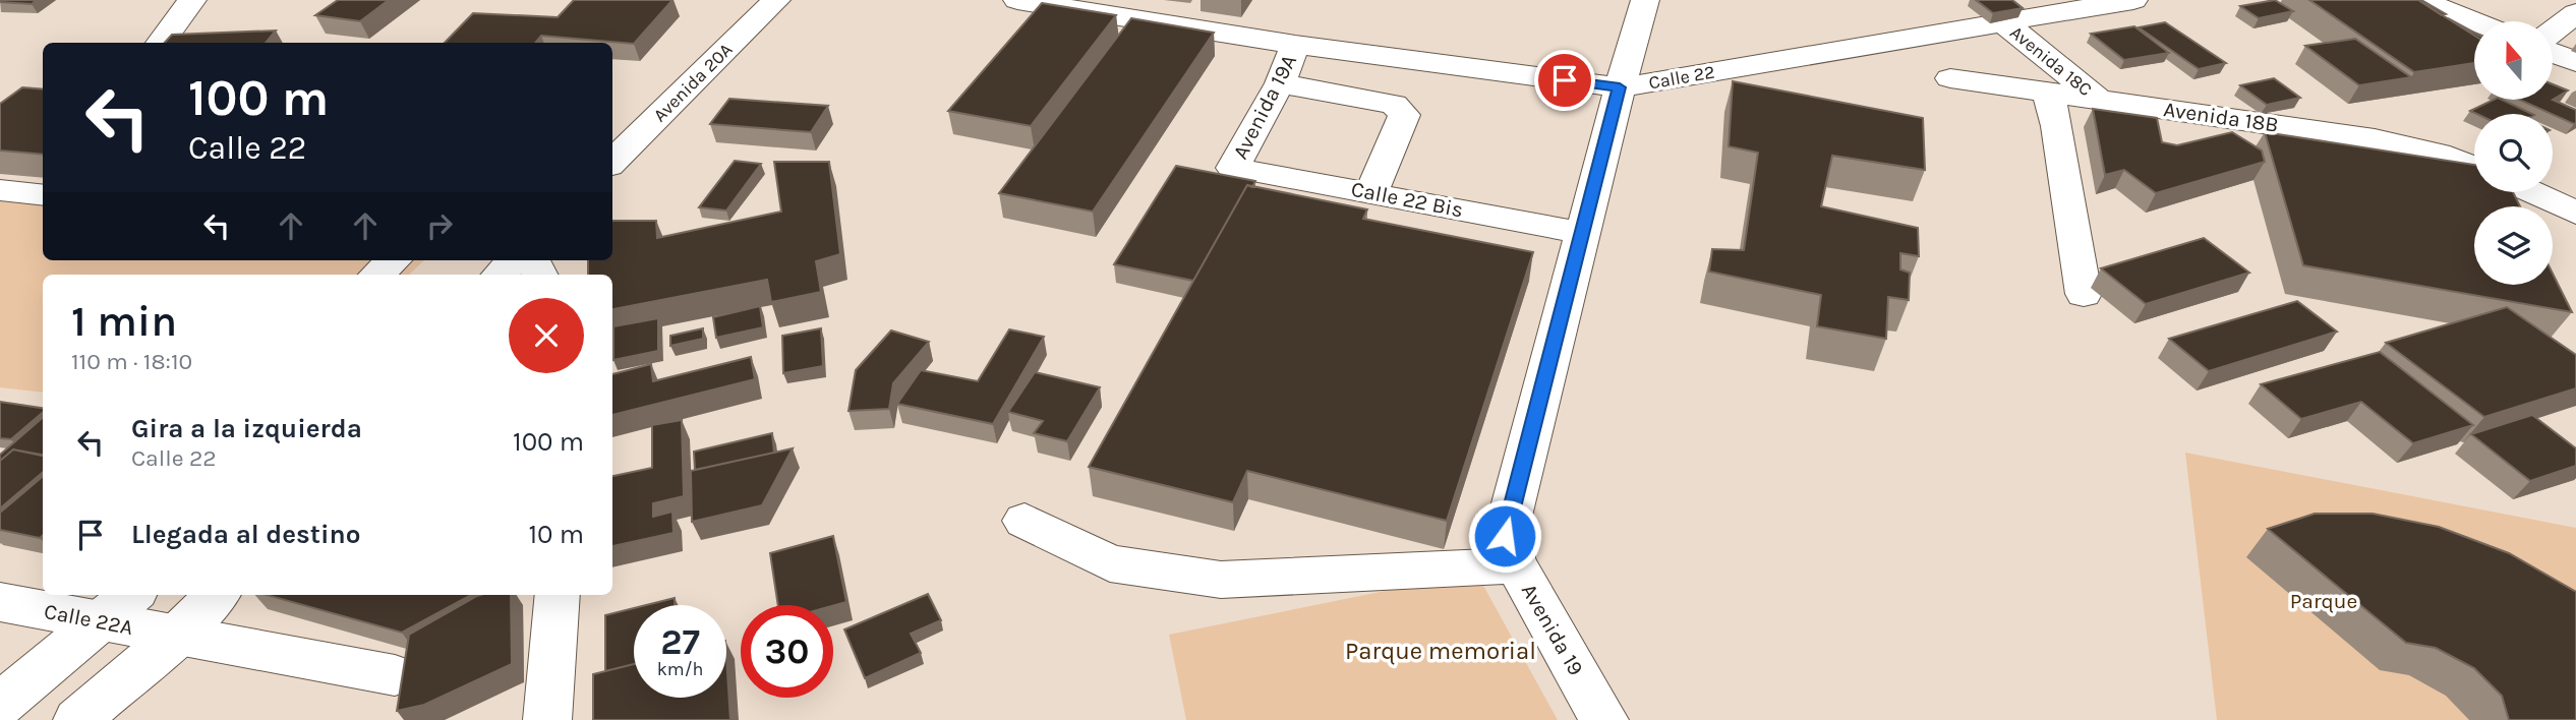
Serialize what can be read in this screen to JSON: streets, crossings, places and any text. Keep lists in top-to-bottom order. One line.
{"streets":{"street":["Avenida 18C","Calle 22","Avenida 20A","Avenida 19A","Avenida 18B","Calle 22 Bis","Calle 22A","Avenida 19"]},"crossings":[["Avenida 18C","Calle 22"],["Avenida 18C","Avenida 18B"],["Calle 22","Avenida 19A"],["Calle 22","Avenida 19"],["Avenida 19A","Calle 22 Bis"],["Calle 22 Bis","Avenida 19"]],"parks":["Parque","Parque memorial"],"north":"top","page":{"turn":["100 m","Calle 22"],"heading":["1 min","110 m · 18:10"],"list":[{"name":"Gira a la izquierda","note":"Calle 22","value":"100 m"},{"name":"Llegada al destino","value":"10 m"}],"speed":"27 km/h","limit":"30"}}
